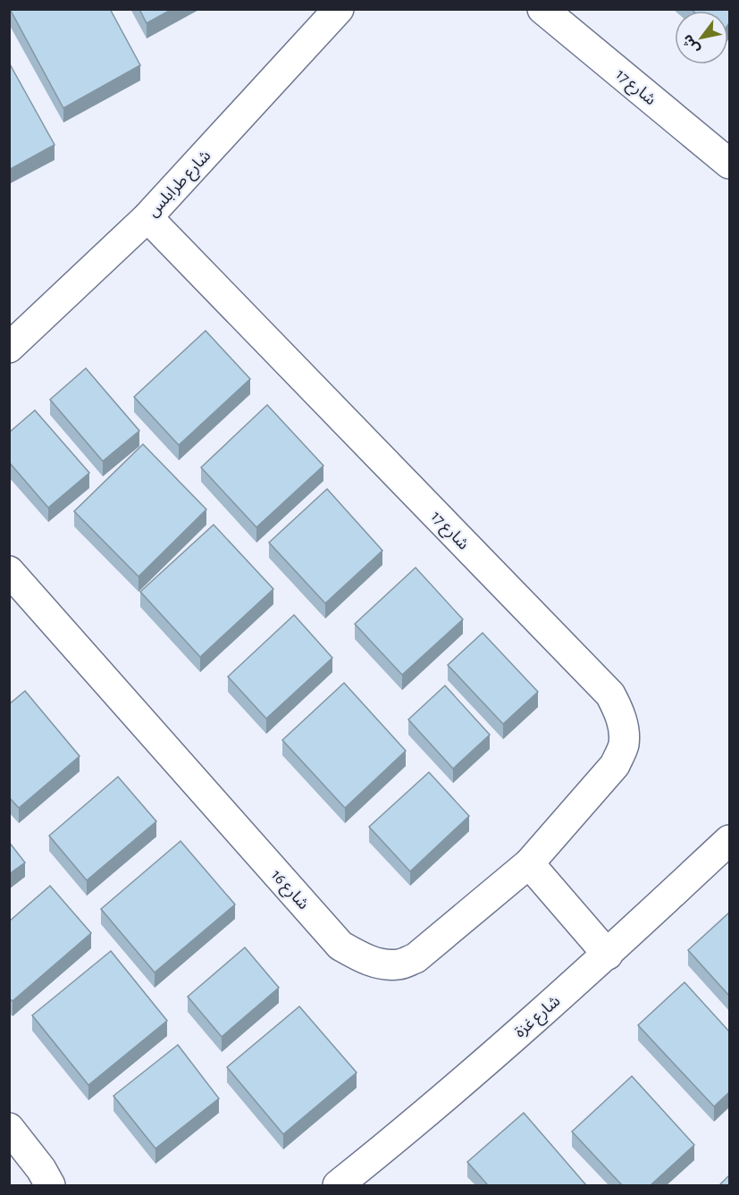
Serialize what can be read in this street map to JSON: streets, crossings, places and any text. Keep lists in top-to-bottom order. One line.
{"streets":{"street":["شارع 17","شارع طرابلس","شارع 16","شارع غزة"]},"crossings":[["شارع 17","شارع طرابلس"],["شارع 17","شارع 16"]],"north":"bottom left"}
